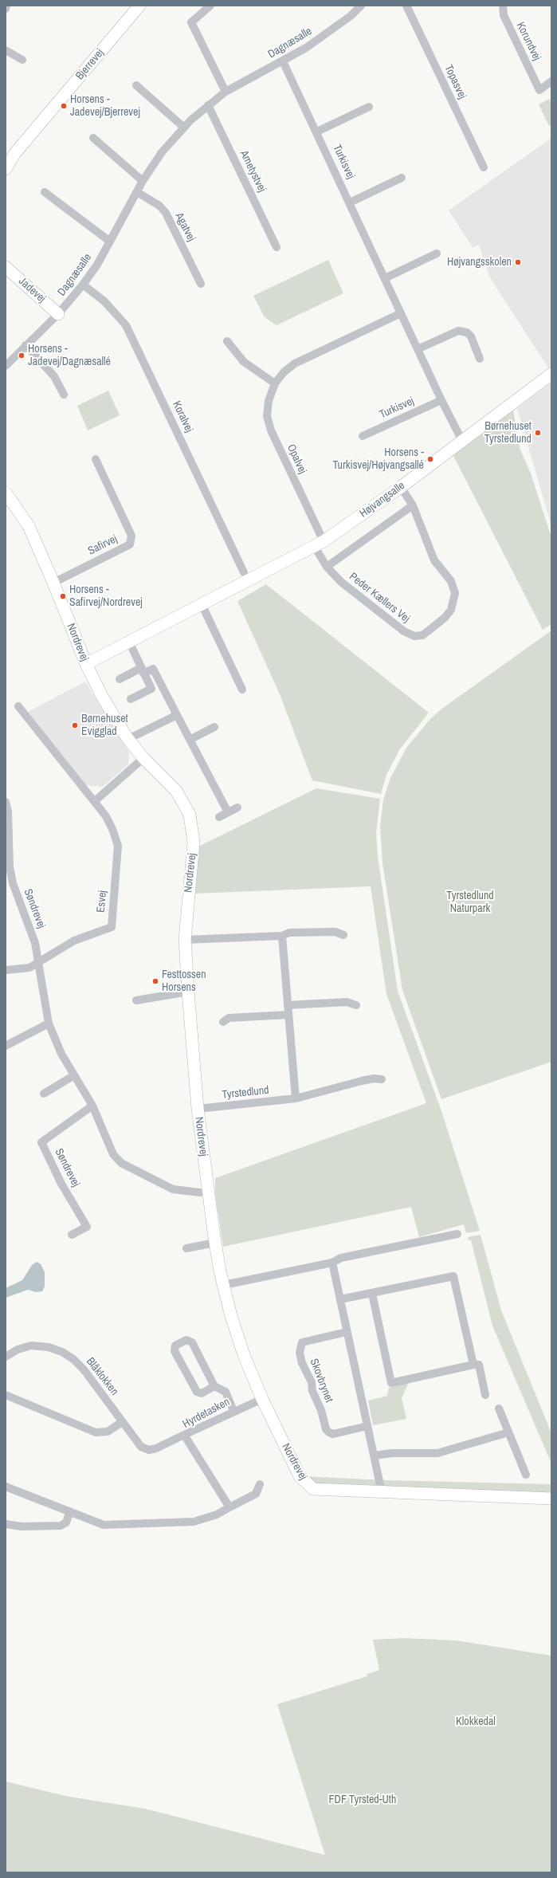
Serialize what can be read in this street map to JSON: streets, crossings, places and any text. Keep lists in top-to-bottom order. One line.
{"streets":{"street":["Korundvej","Dagnæsalle","Bjerrevej","Topasvej","Turkisvej","Ametystvej","Agatvej","Jadevej","Koralvej","Opalvej","Højvangsalle","Safirvej","Peder Kællers Vej","Nordrevej","Esvej","Søndrevej","Tyrstedlund","Blåklokken","Skovbrynet","Hyrdetasken"]},"crossings":[["Dagnæsalle","Turkisvej"],["Dagnæsalle","Ametystvej"],["Dagnæsalle","Agatvej"],["Dagnæsalle","Jadevej"],["Dagnæsalle","Koralvej"],["Turkisvej","Opalvej"],["Turkisvej","Højvangsalle"],["Opalvej","Højvangsalle"],["Opalvej","Peder Kællers Vej"],["Højvangsalle","Peder Kællers Vej"],["Højvangsalle","Nordrevej"],["Safirvej","Nordrevej"],["Nordrevej","Tyrstedlund"],["Nordrevej","Hyrdetasken"],["Esvej","Søndrevej"],["Blåklokken","Hyrdetasken"]],"parks":["Tyrstedlund Naturpark","Klokkedal","FDF Tyrsted-Uth"],"places":["Horsens - Jadevej/Bjerrevej","Højvangsskolen","Horsens - Jadevej/Dagnæsallé","Børnehuset Tyrstedlund","Horsens - Turkisvej/Højvangsallé","Horsens - Safirvej/Nordrevej","Børnehuset Evigglad","Festtossen Horsens"]}
